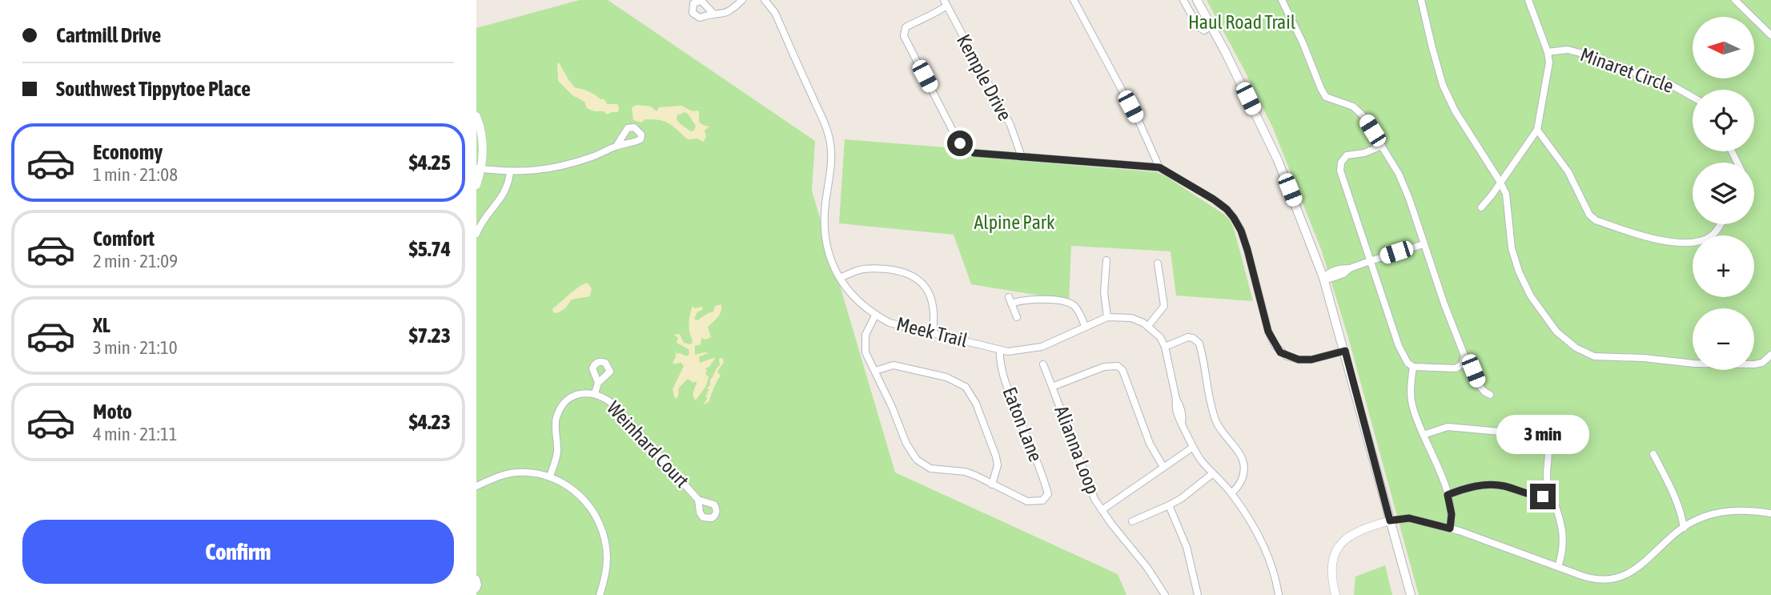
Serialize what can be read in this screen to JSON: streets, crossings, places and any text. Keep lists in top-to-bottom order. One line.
{"streets":{"street":["Minaret Circle","Kemple Drive","Meek Trail","Eaton Lane","Weinhard Court","Alianna Loop"]},"crossings":[["Meek Trail","Eaton Lane"]],"parks":["Haul Road Trail","Alpine Park"],"north":"left","page":{"banner":["Cartmill Drive","Southwest Tippytoe Place"],"map_buttons":["+","−"],"list":[{"name":"Economy","note":"1 min · 21:08","value":"$4.25"},{"name":"Comfort","note":"2 min · 21:09","value":"$5.74"},{"name":"XL","note":"3 min · 21:10","value":"$7.23"},{"name":"Moto","note":"4 min · 21:11","value":"$4.23"}],"bubble":"3 min","buttons":"Confirm"}}
